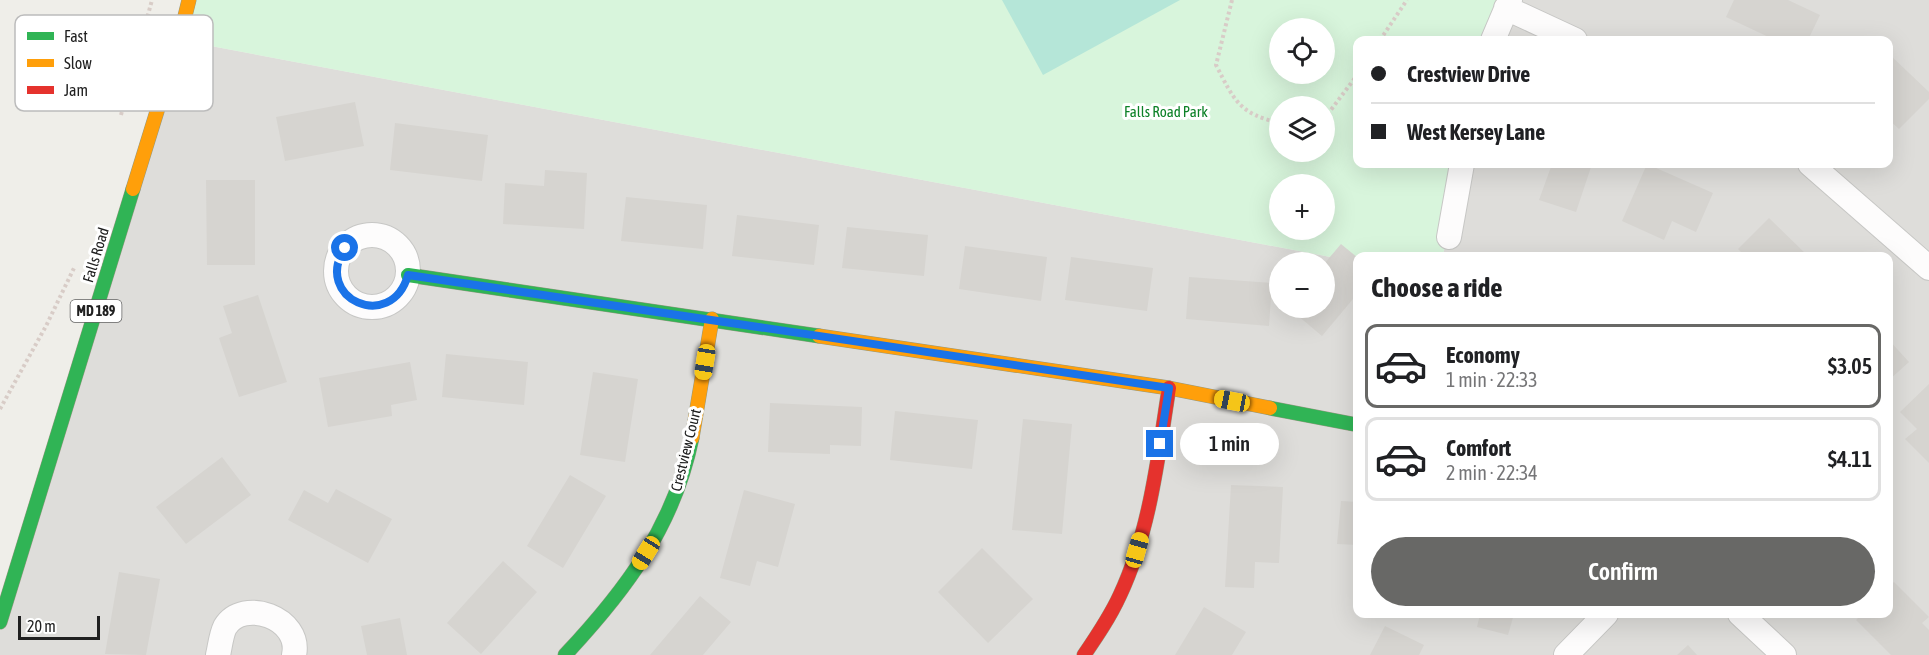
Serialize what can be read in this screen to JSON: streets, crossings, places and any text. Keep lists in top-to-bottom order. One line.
{"streets":{"street":["Falls Road","MD 189","Crestview Court"]},"parks":["Falls Road Park"],"legend":["Fast","Slow","Jam"],"scale_bar":"20 m","page":{"map_buttons":["+","−"],"banner":["Crestview Drive","West Kersey Lane"],"heading":"Choose a ride","list":[{"name":"Economy","note":"1 min · 22:33","value":"$3.05"},{"name":"Comfort","note":"2 min · 22:34","value":"$4.11"}],"bubble":"1 min","buttons":"Confirm","scale":"20 m"}}
